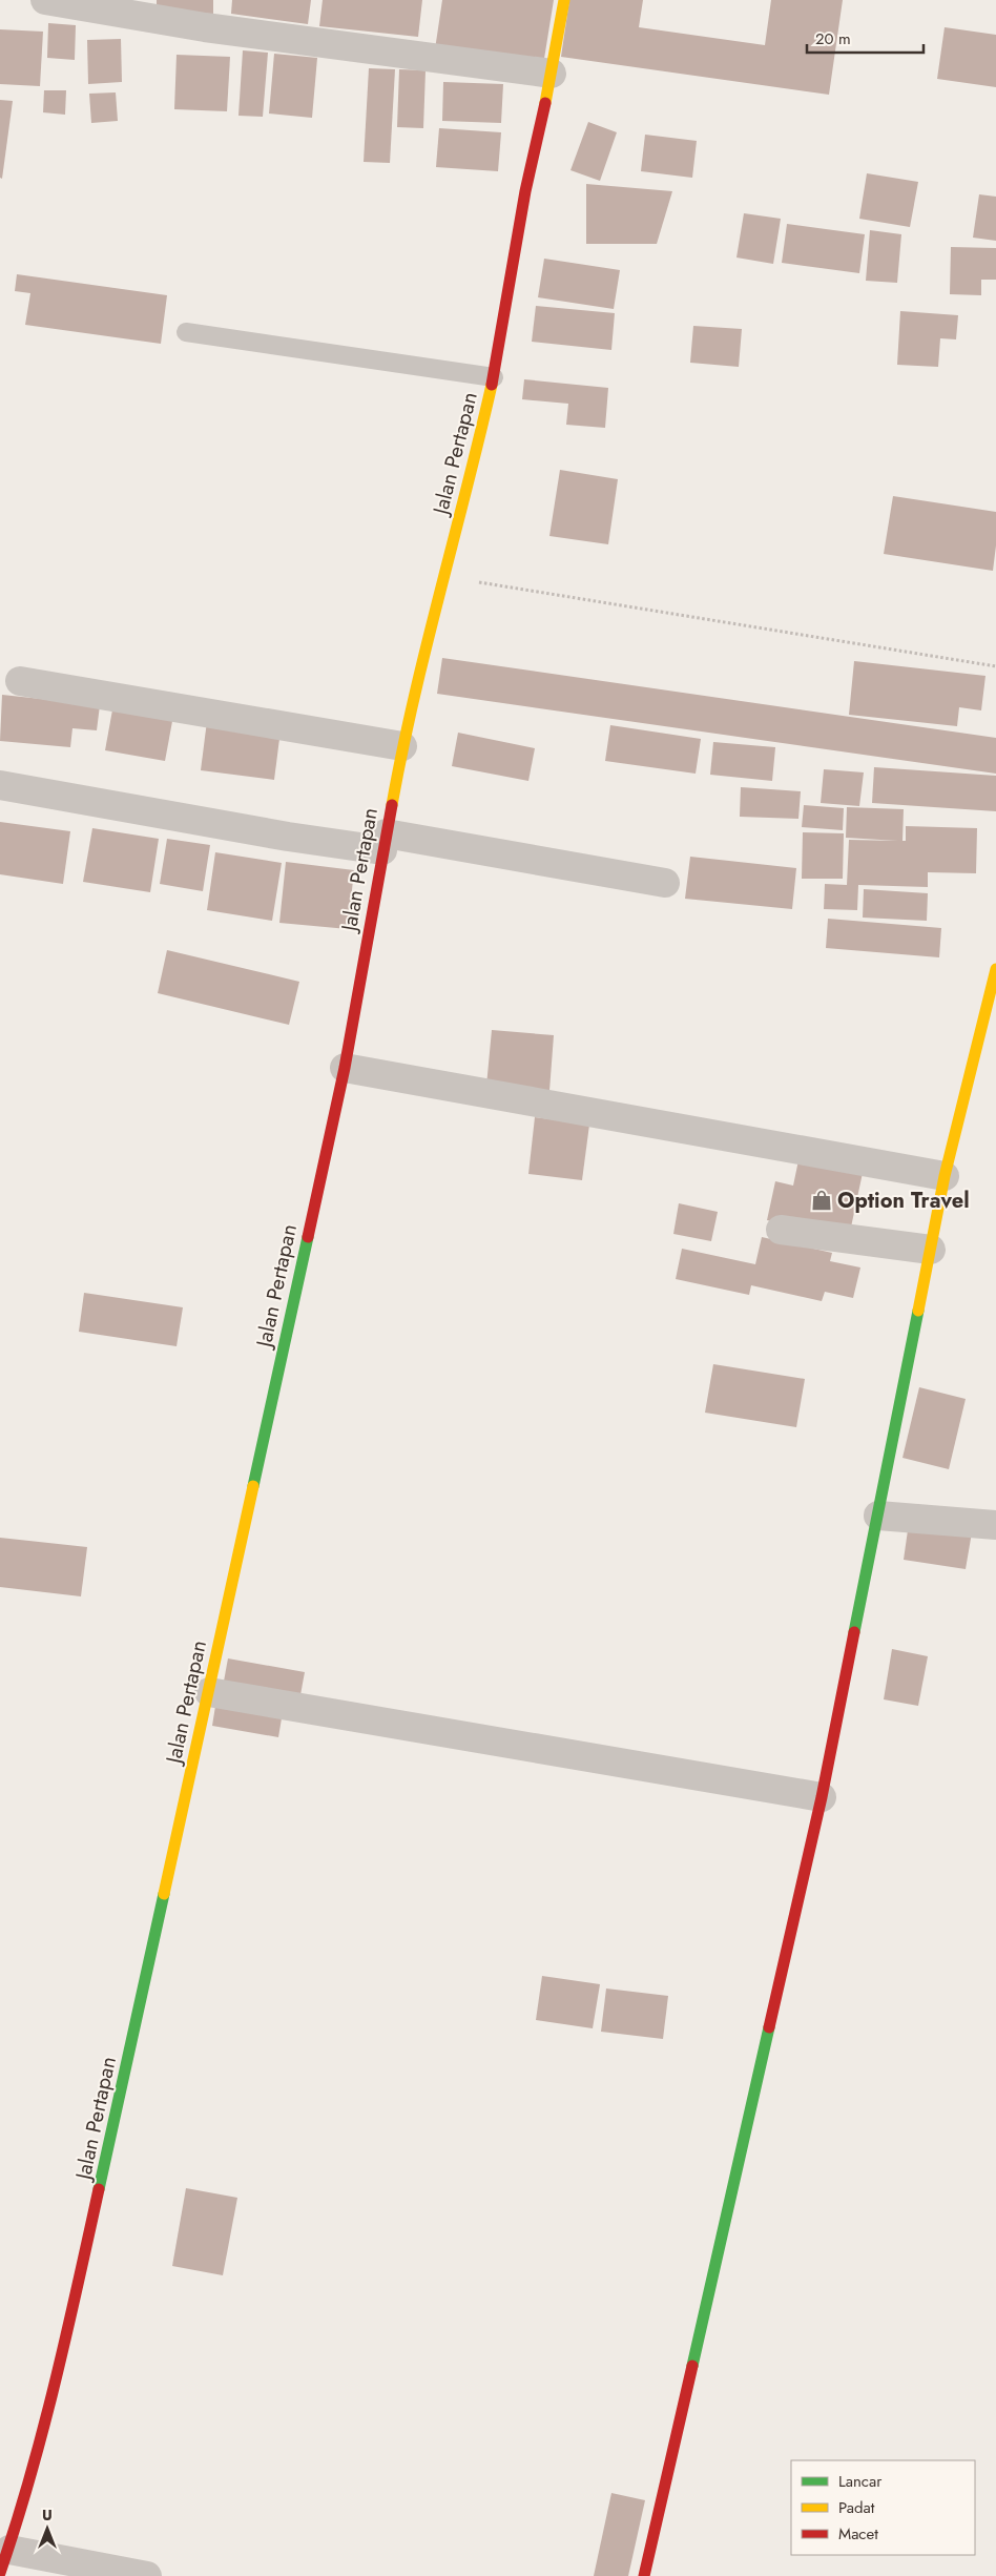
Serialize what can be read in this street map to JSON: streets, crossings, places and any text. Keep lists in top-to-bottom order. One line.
{"streets":{"street":["Jalan Pertapan"]},"places":{"shop":["Option Travel"]},"legend":["Lancar","Padat","Macet"],"scale_bar":"20 m","north":"top"}
